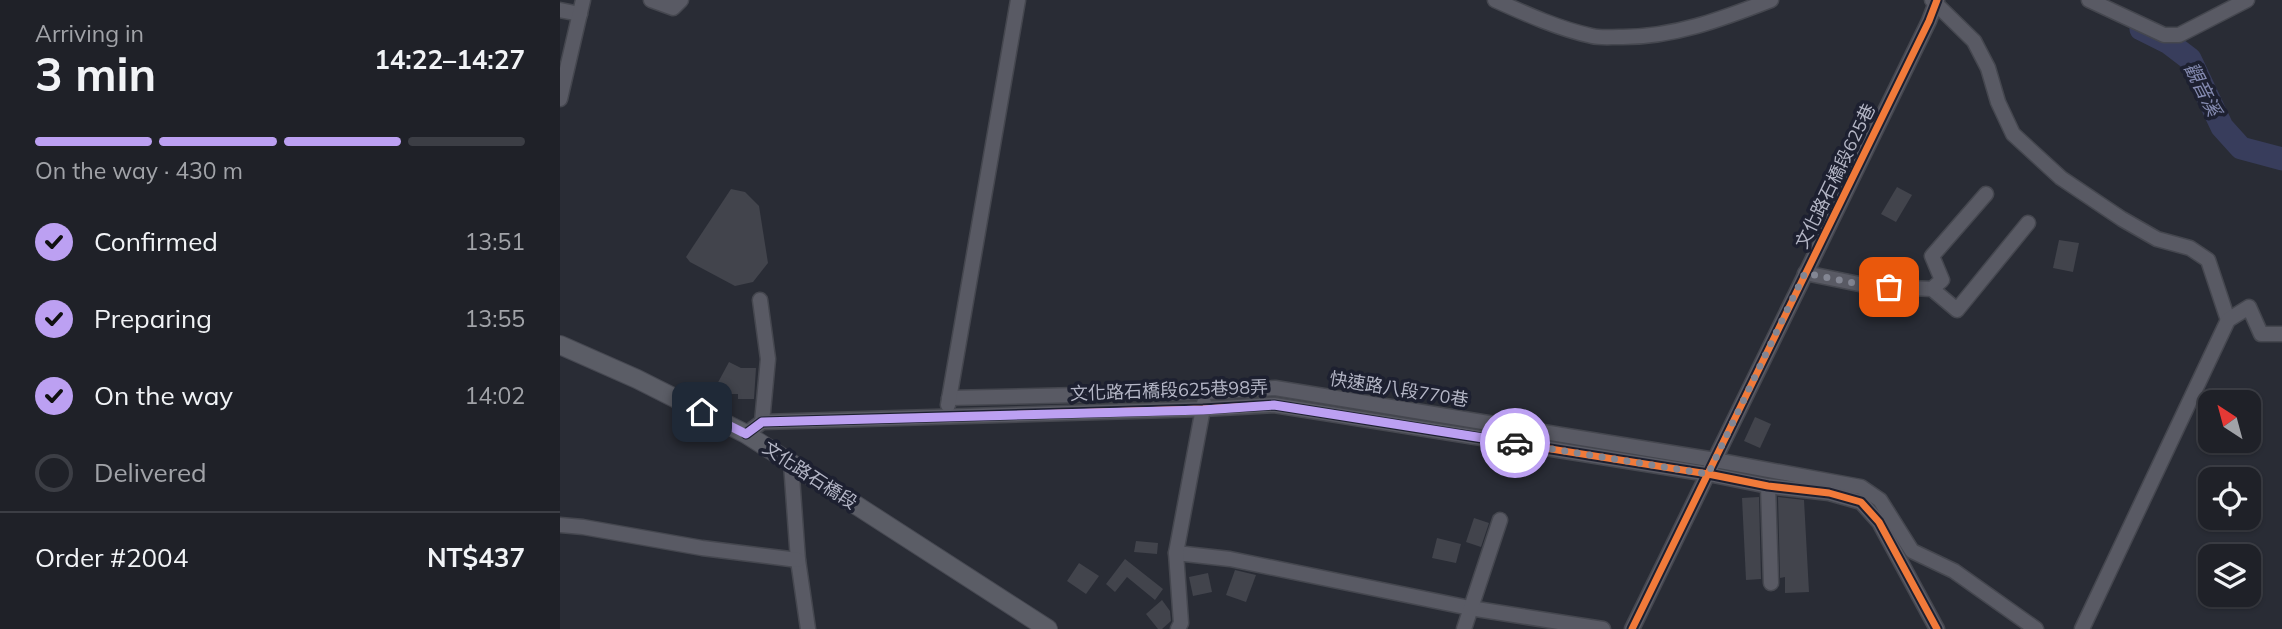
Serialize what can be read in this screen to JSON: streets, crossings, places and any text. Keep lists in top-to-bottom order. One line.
{"streets":{"main road":["文化路石橋段"],"street":["文化路石橋段625巷","快速路八段770巷","文化路石橋段625巷98弄"]},"crossings":[["文化路石橋段625巷","快速路八段770巷"],["文化路石橋段625巷","文化路石橋段625巷98弄"],["快速路八段770巷","文化路石橋段625巷98弄"]],"water":["觀音溪"],"north":"top left","page":{"heading":["3 min","Arriving in","14:22–14:27"],"panel":["Order #2004","NT$437"],"bar":"On the way · 430 m","list":[["Confirmed","13:51"],["Preparing","13:55"],["On the way","14:02"],"Delivered"]}}
